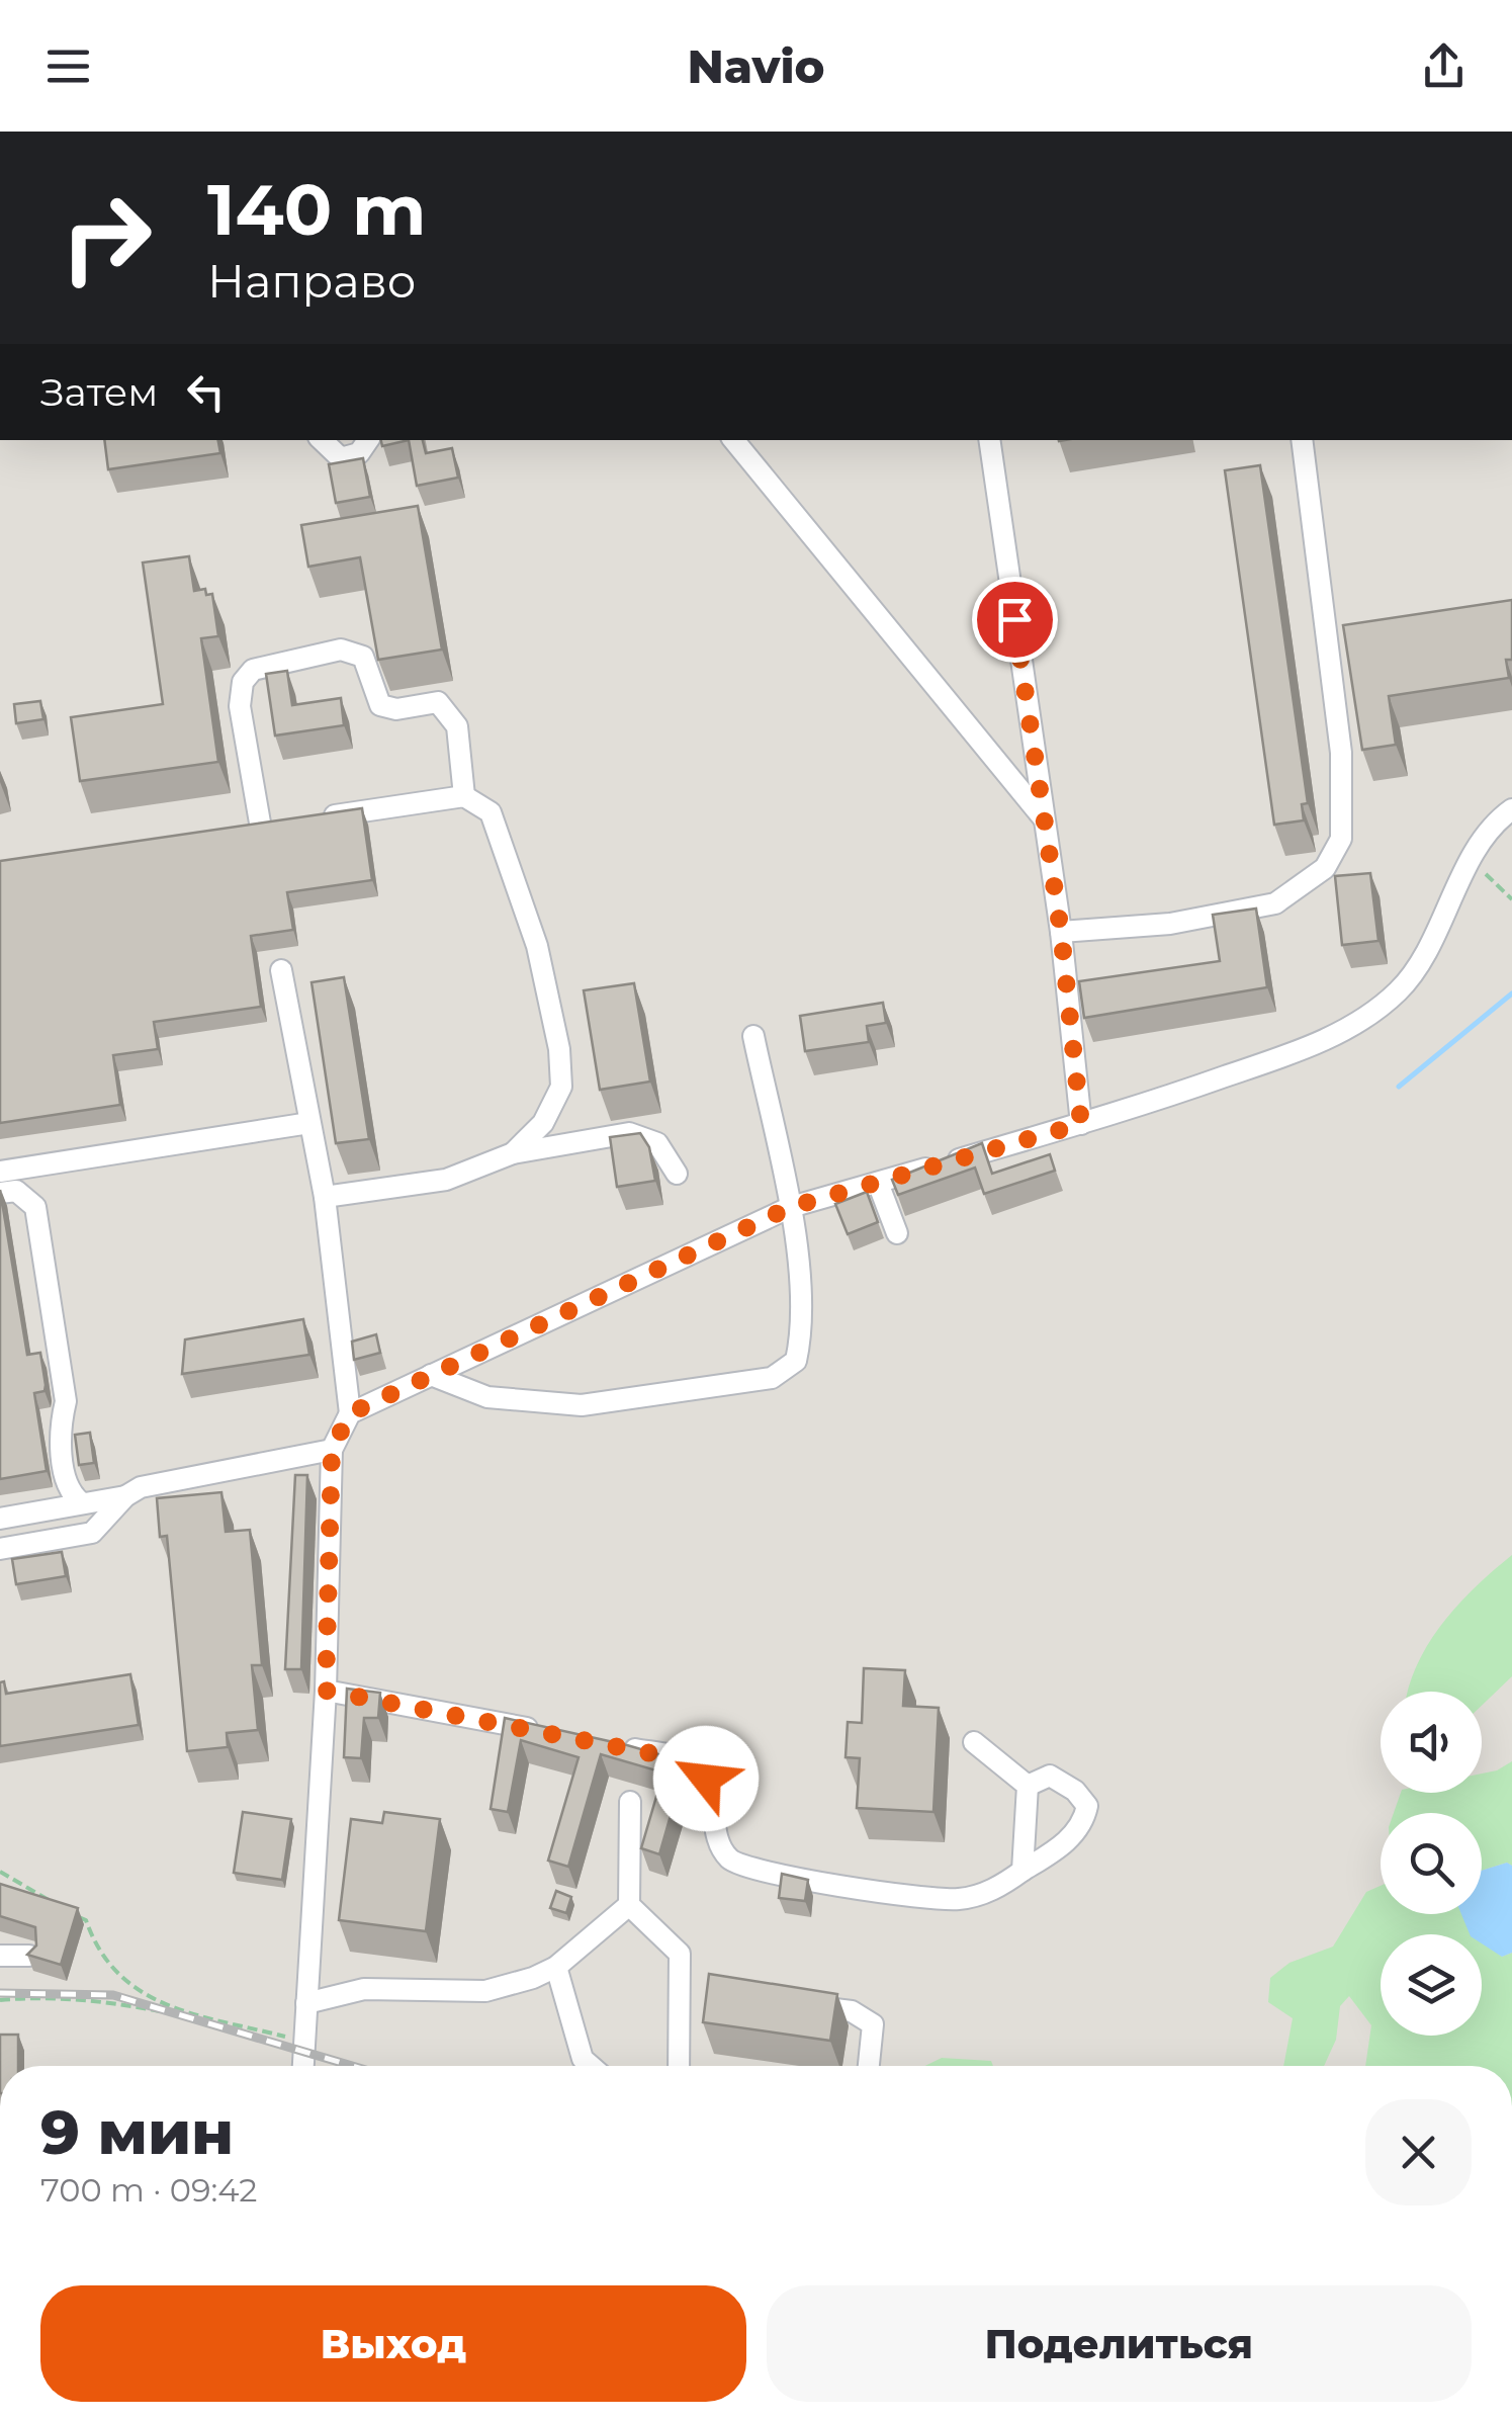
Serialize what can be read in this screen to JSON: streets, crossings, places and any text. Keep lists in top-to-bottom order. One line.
{"page":{"header":"Navio","turn":["140 m","Направо"],"then":"Затем","heading":["9 мин","700 m · 09:42"],"buttons":["Выход","Поделиться"]}}
